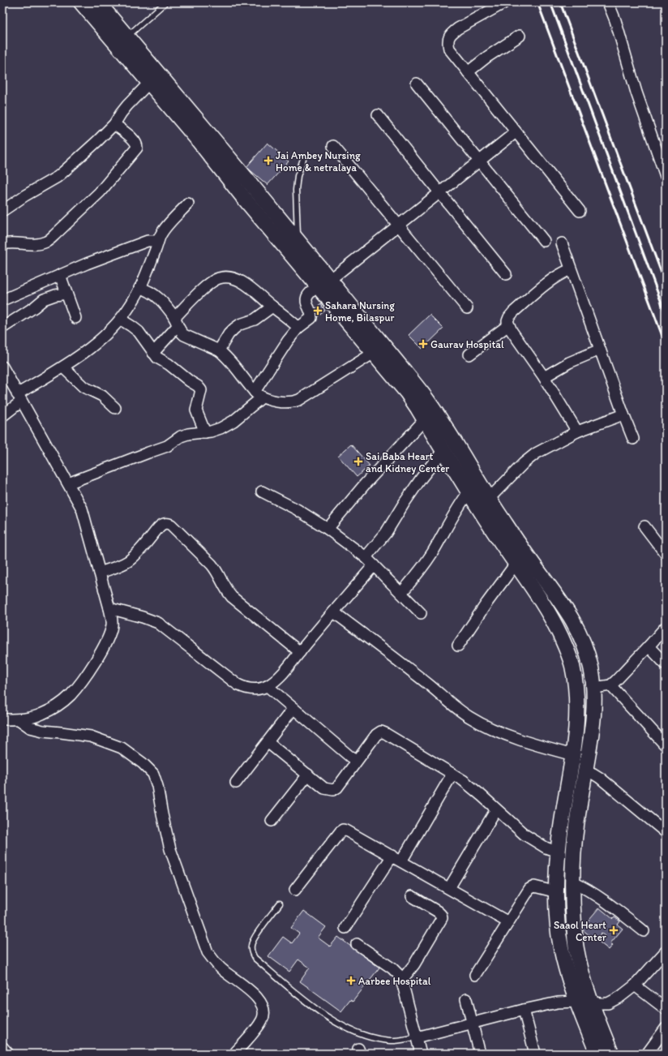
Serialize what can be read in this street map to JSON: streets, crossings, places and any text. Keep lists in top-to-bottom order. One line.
{"places":{"health":["Jai Ambey Nursing Home & netralaya","Sahara Nursing Home, Bilaspur","Gaurav Hospital","Sai Baba Heart and Kidney Center","Saaol Heart Center","Aarbee Hospital"]}}
